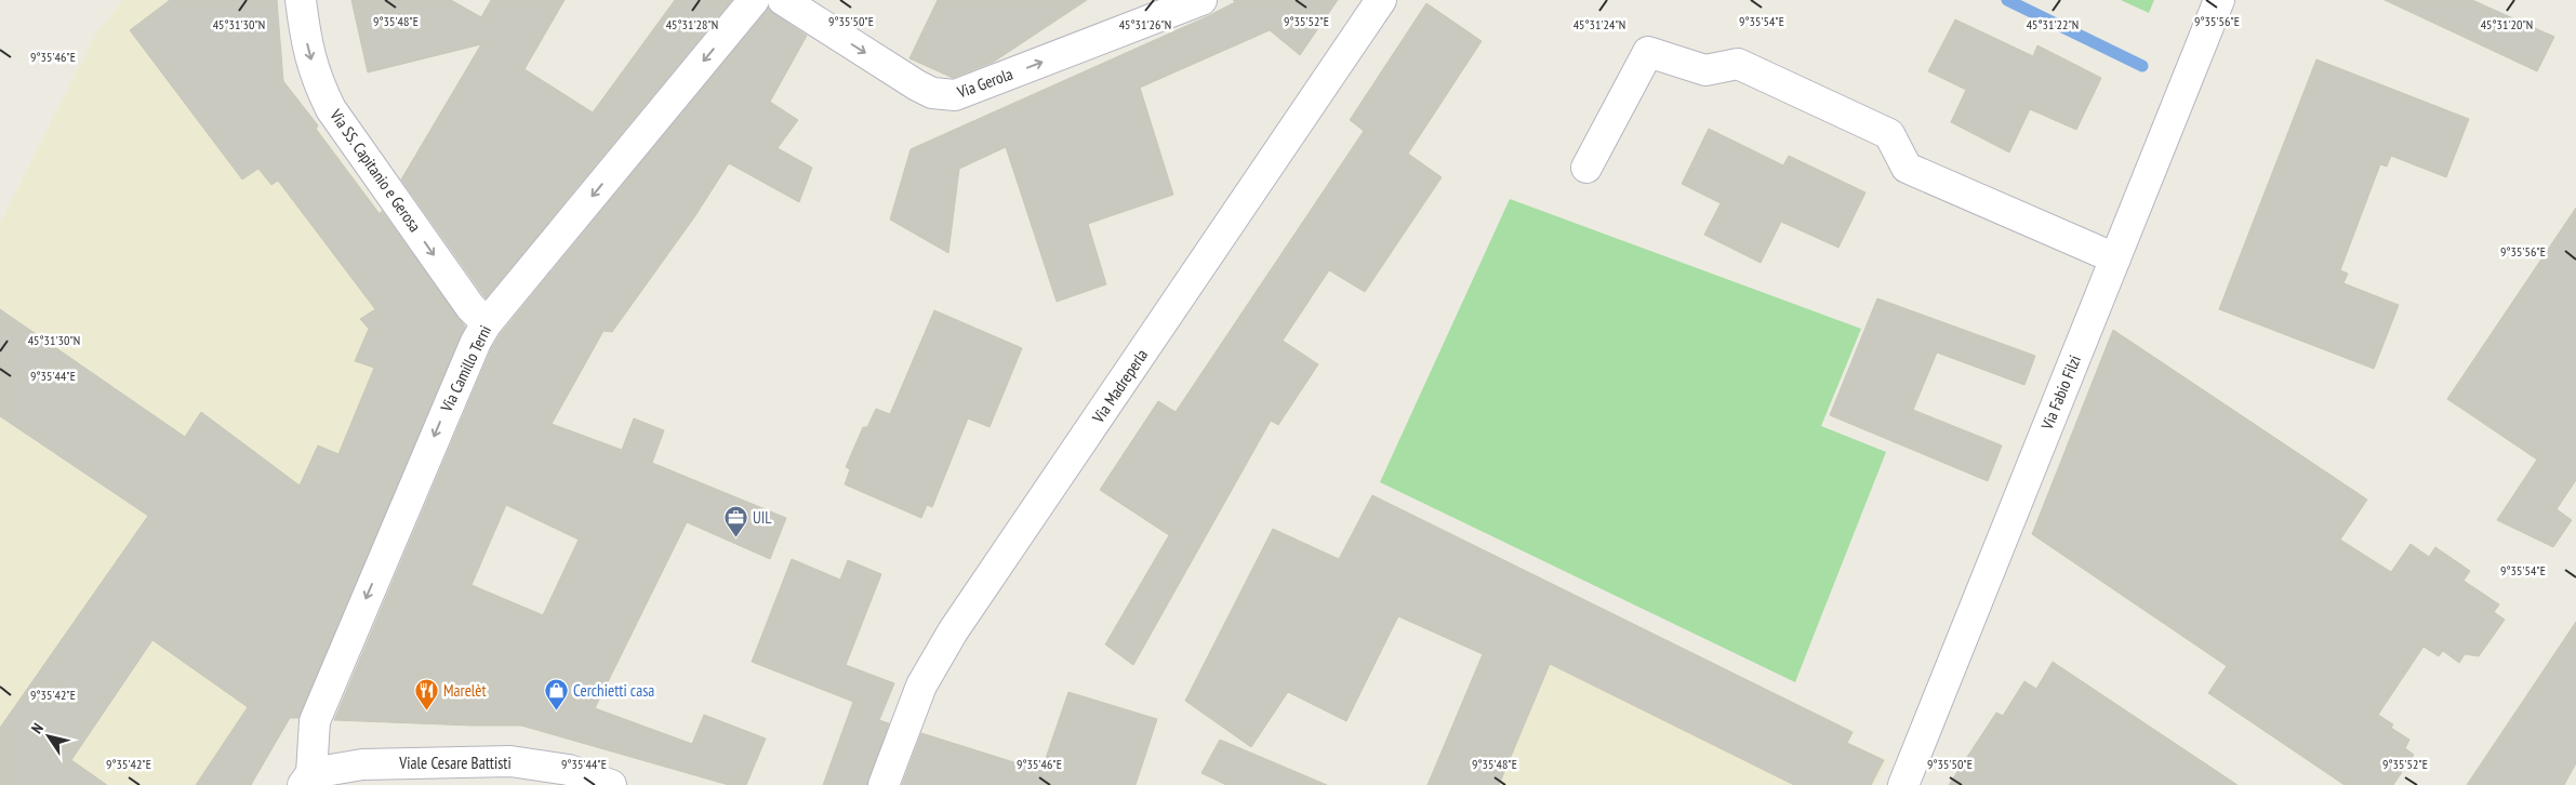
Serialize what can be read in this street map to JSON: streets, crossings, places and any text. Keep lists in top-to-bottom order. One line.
{"streets":{"street":["Via Gerola","Via SS. Capitanio e Gerosa","Via Camillo Terni","Via Madreperla","Via Fabio Filzi","Viale Cesare Battisti"]},"crossings":[["Via SS. Capitanio e Gerosa","Via Camillo Terni"],["Via Camillo Terni","Viale Cesare Battisti"]],"one_way":["Via Gerola","Via SS. Capitanio e Gerosa","Via Camillo Terni"],"places":{"office":["UIL"],"restaurant":["Marelèt"],"shop":["Cerchietti casa"]},"north":"top left","coordinates":["9°35'48\"E","9°35'50\"E","9°35'54\"E","9°35'56\"E","9°35'52\"E","45°31'30\"N","45°31'28\"N","45°31'26\"N","45°31'24\"N","45°31'22\"N","45°31'20\"N","9°35'46\"E","9°35'44\"E","9°35'42\"E"]}
